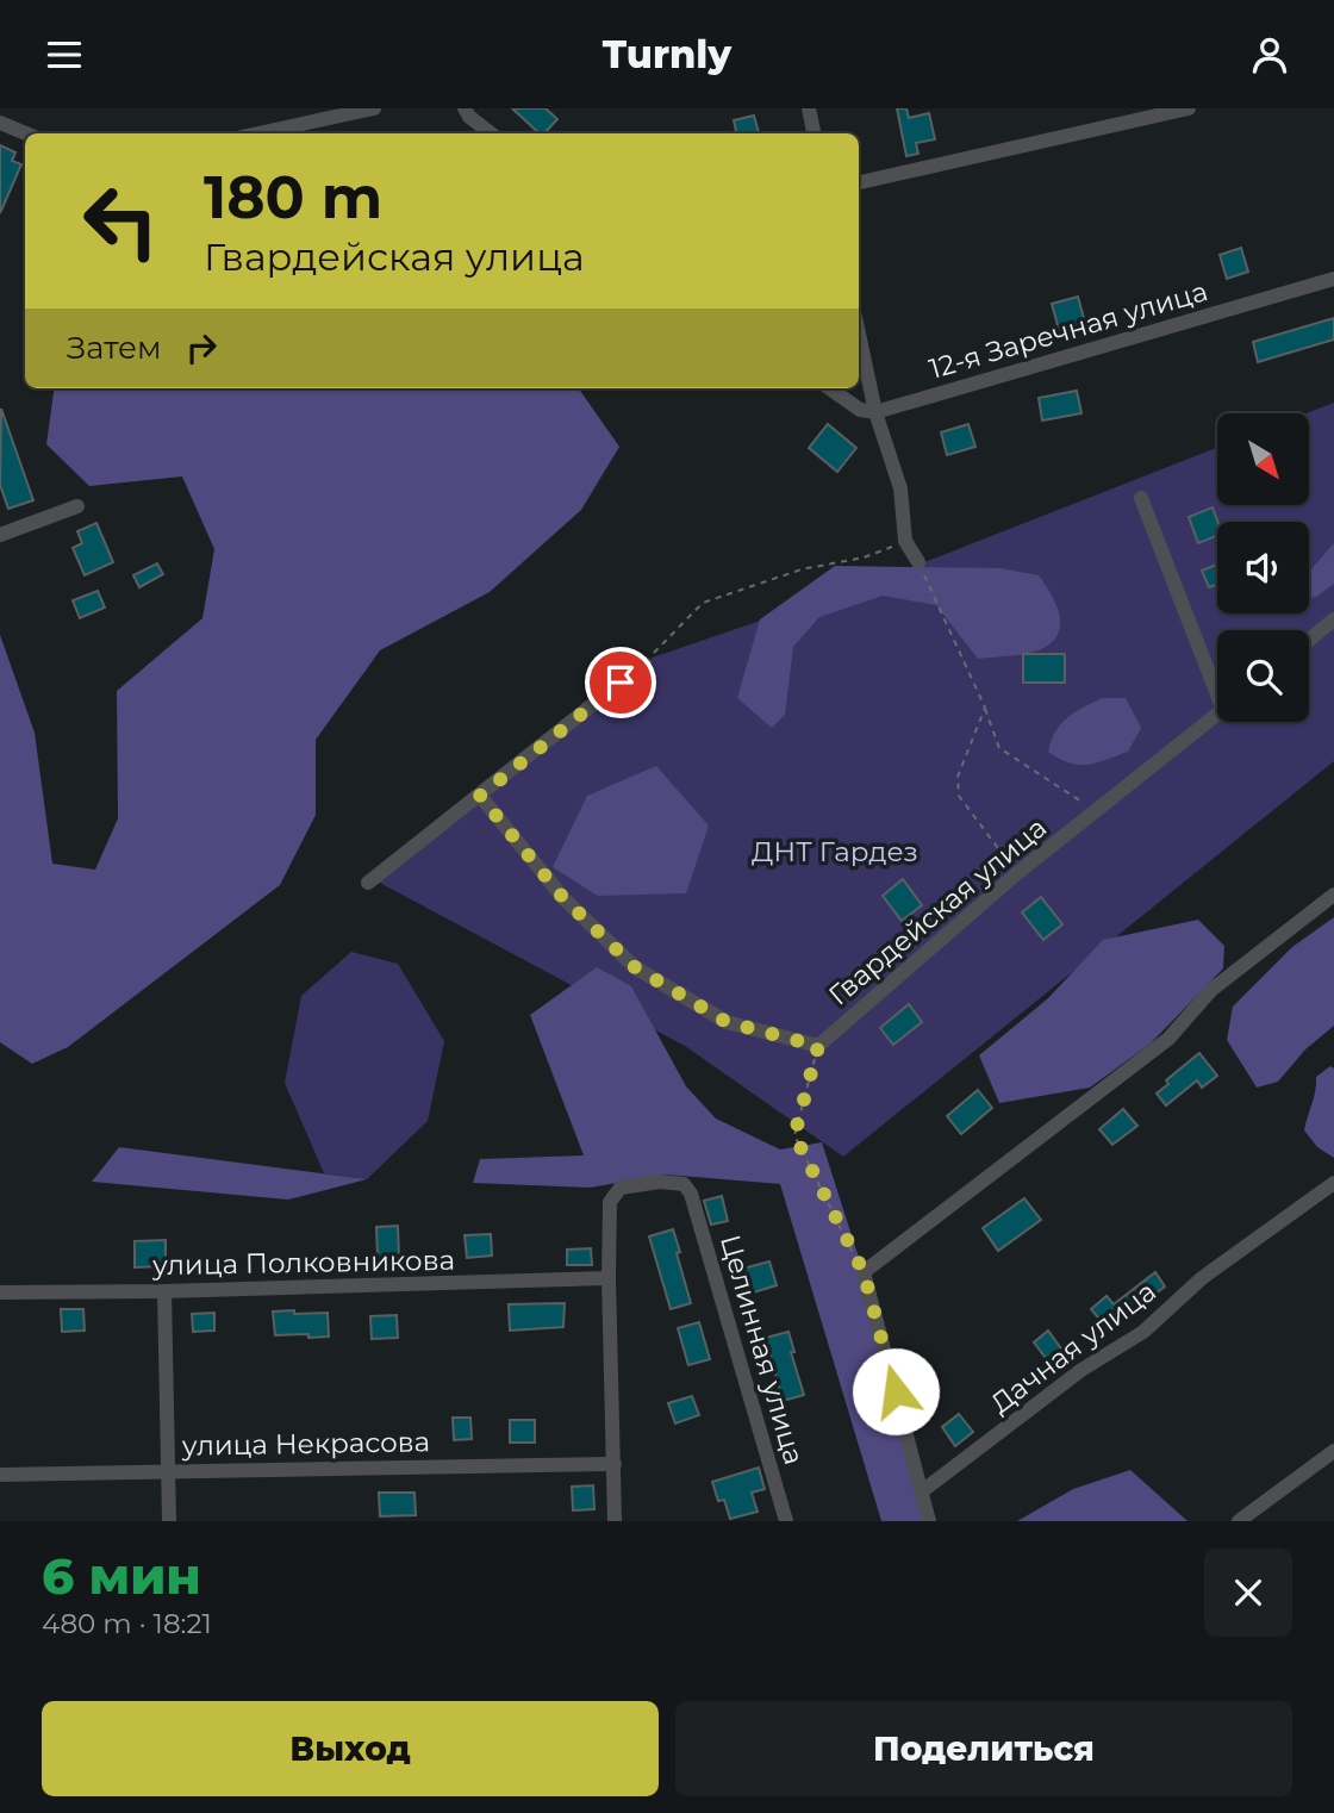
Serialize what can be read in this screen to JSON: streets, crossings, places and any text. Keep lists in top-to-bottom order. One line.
{"streets":{"street":["12-я Заречная улица","Гвардейская улица","улица Полковникова","Дачная улица","Целинная улица","улица Некрасова"]},"crossings":[["улица Полковникова","Целинная улица"]],"parks":["ДНТ Гардез"],"north":"bottom right","page":{"header":"Turnly","turn":["180 m","Гвардейская улица"],"then":"Затем","heading":["6 мин","480 m · 18:21"],"buttons":["Выход","Поделиться"]}}
